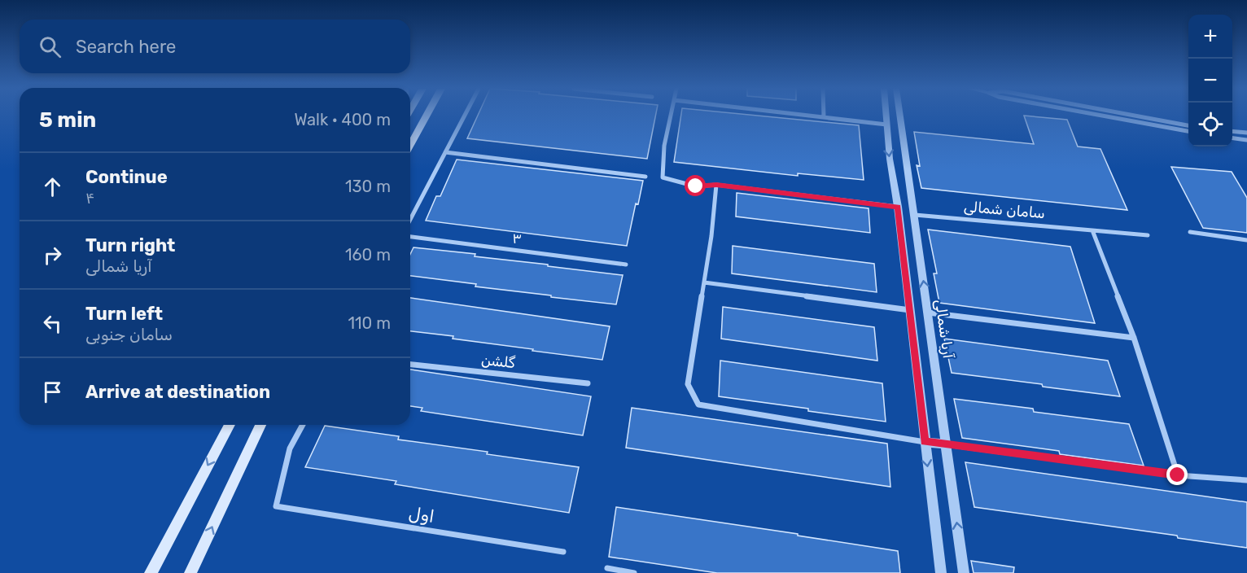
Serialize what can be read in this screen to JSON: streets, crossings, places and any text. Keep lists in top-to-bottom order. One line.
{"streets":{"street":["سامان شمالی","۳","آریا شمالی","گلشن","اول"]},"crossings":[["سامان شمالی","آریا شمالی"]],"page":{"map_buttons":["+","−"],"search":"Search here","heading":["5 min","Walk · 400 m"],"list":[["Continue","۴","130 m"],["Turn right","آریا شمالی","160 m"],["Turn left","سامان جنوبی","110 m"],"Arrive at destination"]}}
